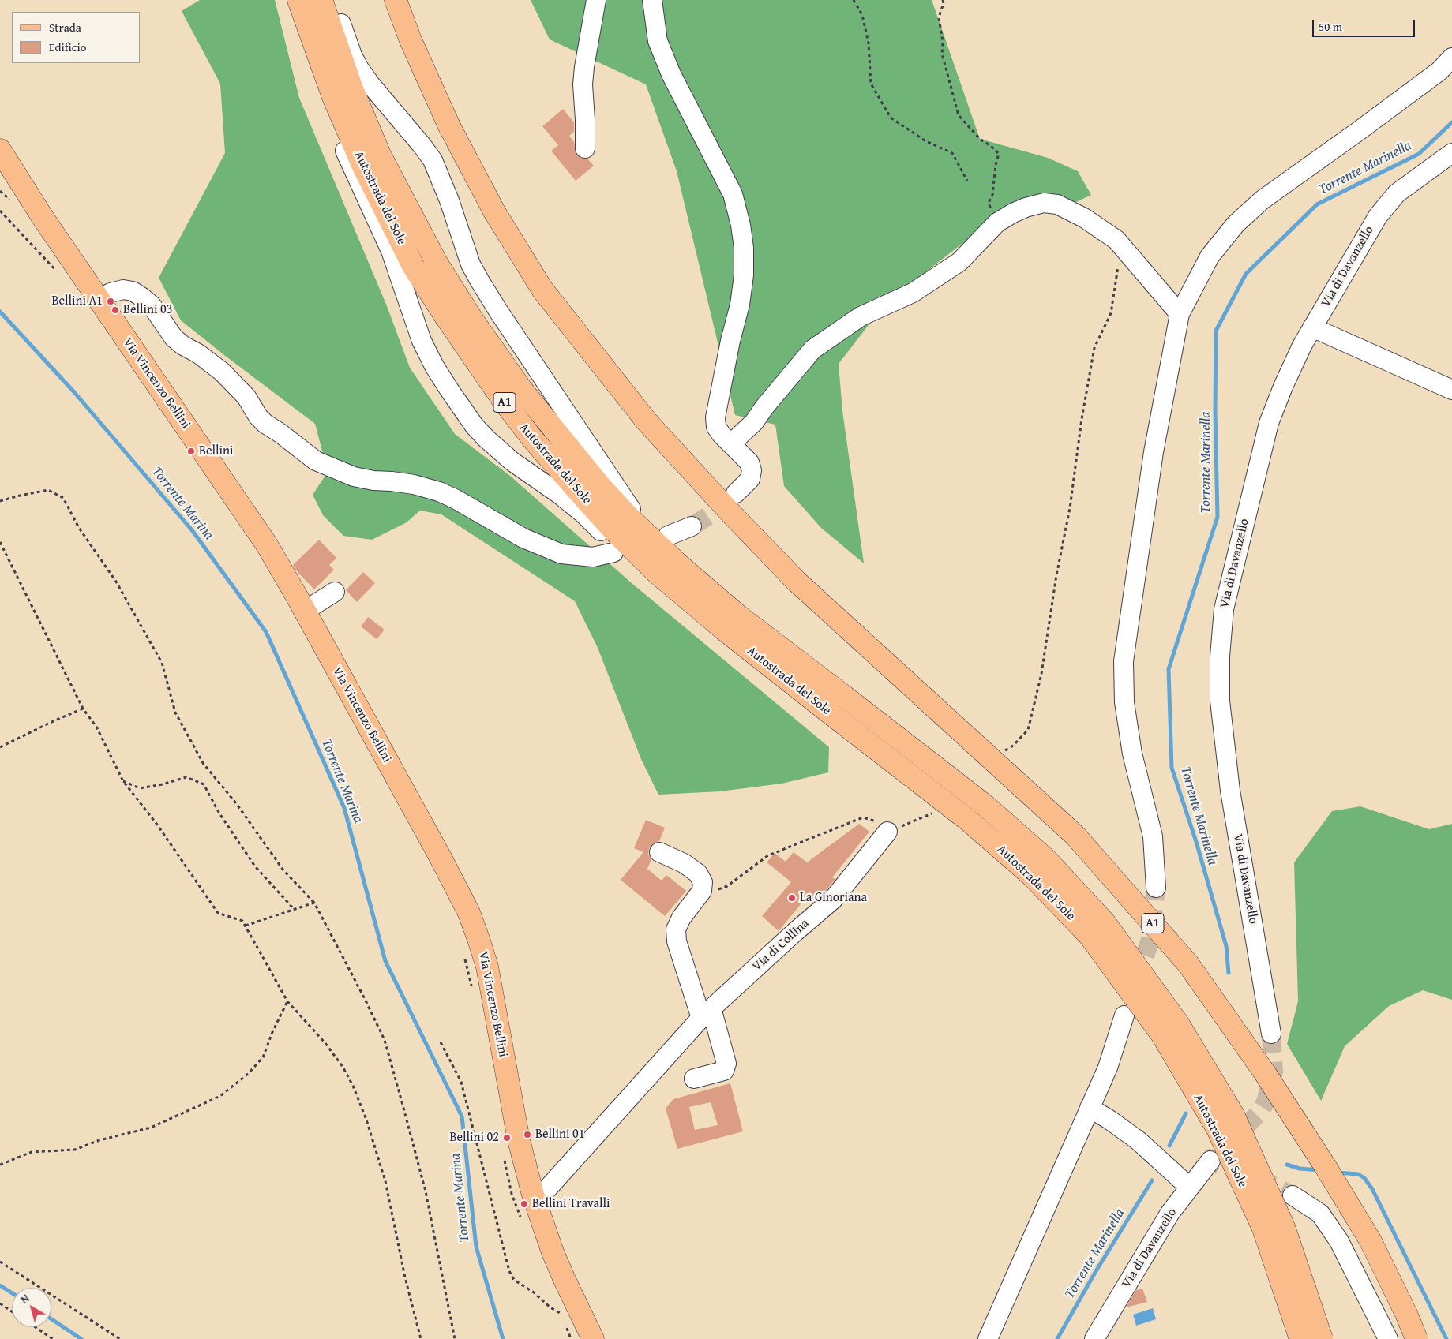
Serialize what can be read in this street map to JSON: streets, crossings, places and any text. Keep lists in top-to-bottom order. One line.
{"streets":{"main road":["Autostrada del Sole","Via Vincenzo Bellini","A1"],"street":["Via di Davanzello","Via di Collina"]},"crossings":[["Via Vincenzo Bellini","Via di Collina"]],"water":["Torrente Marinella","Torrente Marina"],"places":["Bellini A1","Bellini 03","Bellini","La Ginoriana","Bellini 01","Bellini 02","Bellini Travalli"],"legend":["Strada","Edificio"],"scale_bar":"50 m","north":"top left"}
